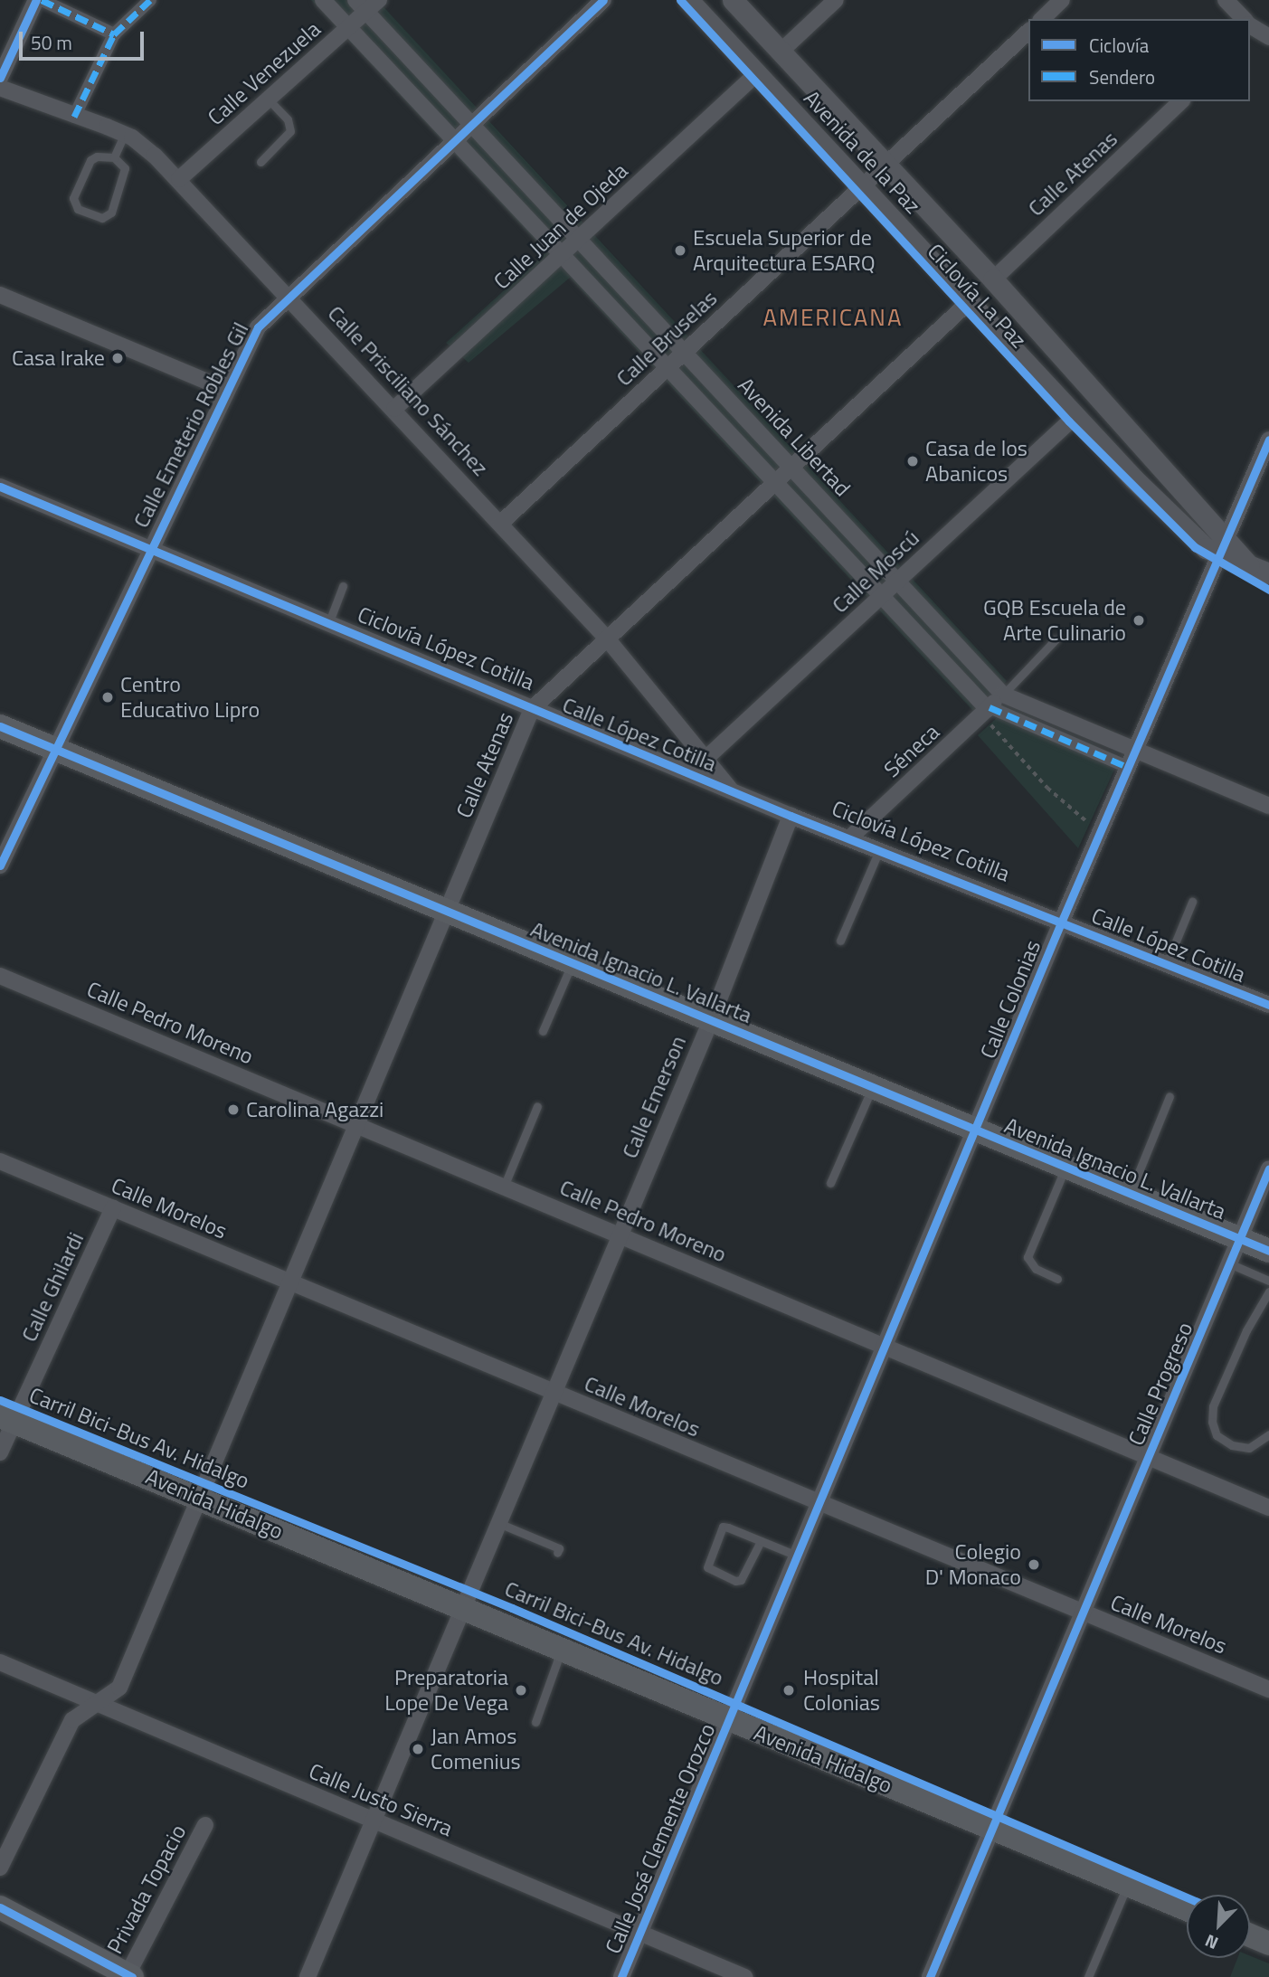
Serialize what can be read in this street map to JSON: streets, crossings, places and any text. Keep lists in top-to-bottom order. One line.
{"streets":{"main road":["Avenida Ignacio L. Vallarta","Avenida Hidalgo"],"street":["Calle Venezuela","Avenida de la Paz","Calle Atenas","Calle Juan de Ojeda","Calle Bruselas","Calle Prisciliano Sánchez","Calle Emeterio Robles Gil","Avenida Libertad","Calle Moscú","Calle López Cotilla","Séneca","Calle Colonias","Calle Pedro Moreno","Calle Emerson","Calle Morelos","Calle Ghilardi","Calle Progreso","Calle Justo Sierra","Calle José Clemente Orozco","Privada Topacio"],"cycle path":["Ciclovía La Paz","Ciclovía López Cotilla","Carril Bici-Bus Av. Hidalgo"]},"crossings":[["Calle Venezuela","Calle Prisciliano Sánchez"],["Calle Venezuela","Avenida Libertad"],["Avenida de la Paz","Calle Atenas"],["Avenida de la Paz","Calle Juan de Ojeda"],["Avenida de la Paz","Calle Bruselas"],["Avenida de la Paz","Calle Moscú"],["Avenida de la Paz","Calle Colonias"],["Calle Atenas","Calle Prisciliano Sánchez"],["Calle Atenas","Avenida Libertad"],["Calle Atenas","Calle López Cotilla"],["Calle Atenas","Avenida Ignacio L. Vallarta"],["Calle Atenas","Calle Pedro Moreno"],["Calle Atenas","Calle Morelos"],["Calle Atenas","Avenida Hidalgo"],["Calle Atenas","Calle Justo Sierra"],["Calle Juan de Ojeda","Calle Prisciliano Sánchez"],["Calle Juan de Ojeda","Avenida Libertad"],["Calle Bruselas","Calle Prisciliano Sánchez"],["Calle Bruselas","Avenida Libertad"],["Calle Prisciliano Sánchez","Calle Emeterio Robles Gil"],["Calle Prisciliano Sánchez","Calle Moscú"],["Calle Prisciliano Sánchez","Calle López Cotilla"],["Calle Emeterio Robles Gil","Avenida Libertad"],["Calle Emeterio Robles Gil","Calle López Cotilla"],["Calle Emeterio Robles Gil","Avenida Ignacio L. Vallarta"],["Avenida Libertad","Calle Moscú"],["Avenida Libertad","Séneca"],["Avenida Libertad","Calle Colonias"],["Calle López Cotilla","Séneca"],["Calle López Cotilla","Calle Colonias"],["Calle López Cotilla","Calle Emerson"],["Avenida Ignacio L. Vallarta","Calle Colonias"],["Avenida Ignacio L. Vallarta","Calle Emerson"],["Avenida Ignacio L. Vallarta","Calle Progreso"],["Calle Colonias","Calle Pedro Moreno"],["Calle Colonias","Calle Morelos"],["Calle Colonias","Calle José Clemente Orozco"],["Calle Pedro Moreno","Calle Emerson"],["Calle Pedro Moreno","Calle Progreso"],["Calle Emerson","Calle Morelos"],["Calle Emerson","Avenida Hidalgo"],["Calle Emerson","Calle Justo Sierra"],["Calle Morelos","Calle Ghilardi"],["Calle Morelos","Calle Progreso"],["Calle Morelos","Calle José Clemente Orozco"],["Calle Ghilardi","Avenida Hidalgo"],["Calle Progreso","Avenida Hidalgo"],["Avenida Hidalgo","Calle José Clemente Orozco"],["Calle Justo Sierra","Calle José Clemente Orozco"]],"districts":["AMERICANA"],"places":["Escuela Superior de Arquitectura ESARQ","Casa Irake","Casa de los Abanicos","GQB Escuela de Arte Culinario","Centro Educativo Lipro","Carolina Agazzi","Colegio D' Monaco","Preparatoria Lope De Vega","Hospital Colonias","Jan Amos Comenius"],"legend":["Ciclovía","Sendero"],"scale_bar":"50 m","north":"bottom left"}
